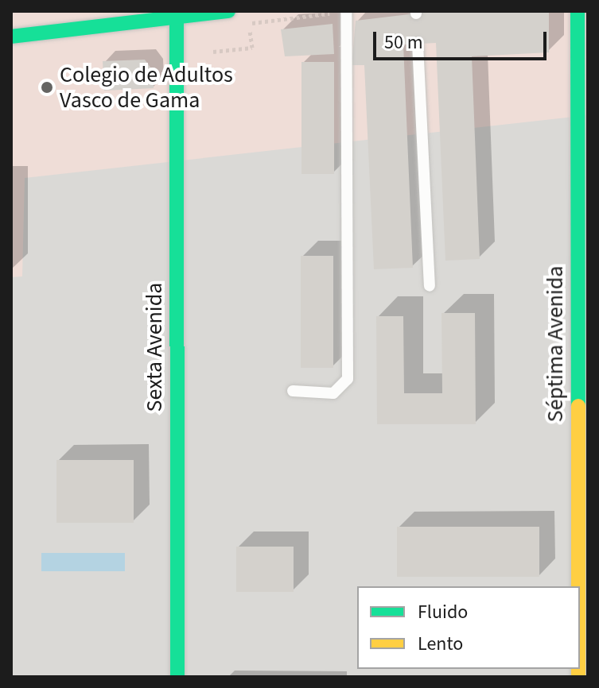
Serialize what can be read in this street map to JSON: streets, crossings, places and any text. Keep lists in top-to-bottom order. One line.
{"streets":{"street":["Séptima Avenida","Sexta Avenida"]},"places":["Colegio de Adultos Vasco de Gama"],"legend":["Fluido","Lento"],"scale_bar":"50 m"}
